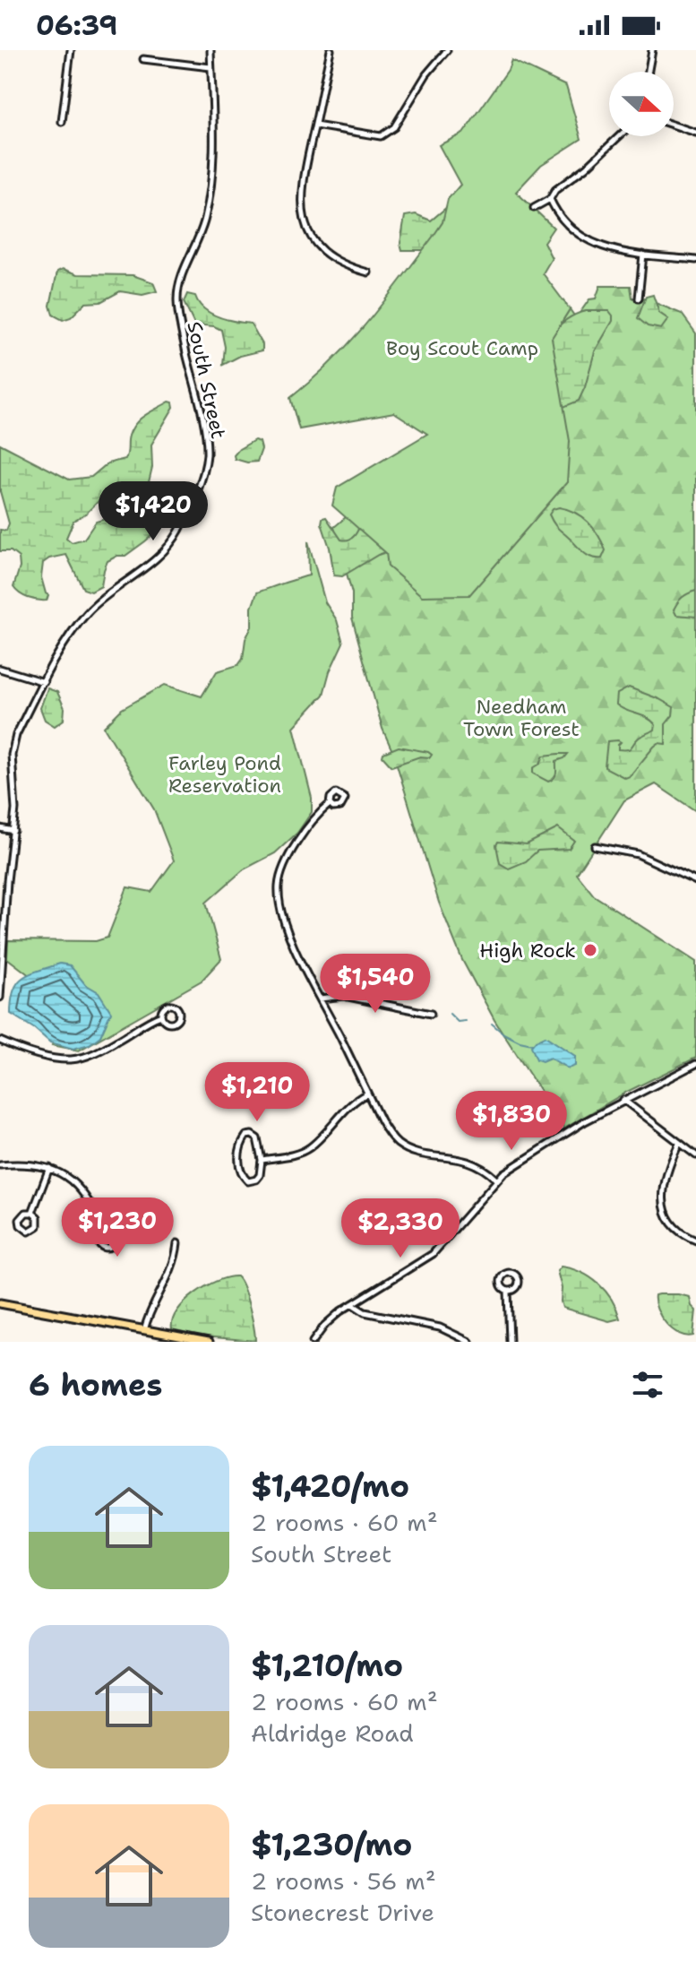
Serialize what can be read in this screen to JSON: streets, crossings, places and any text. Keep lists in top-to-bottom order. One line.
{"streets":{"street":["South Street"]},"parks":["Boy Scout Camp","Needham Town Forest","Farley Pond Reservation"],"places":["High Rock"],"north":"right","page":{"status":"06:39","price":["$1,420","$1,540","$1,210","$1,830","$1,230","$2,330"],"heading":"6 homes","list":[{"name":"$1,420/mo","note":"2 rooms · 60 m² · South Street"},{"name":"$1,210/mo","note":"2 rooms · 60 m² · Aldridge Road"},{"name":"$1,230/mo","note":"2 rooms · 56 m² · Stonecrest Drive"}]}}
